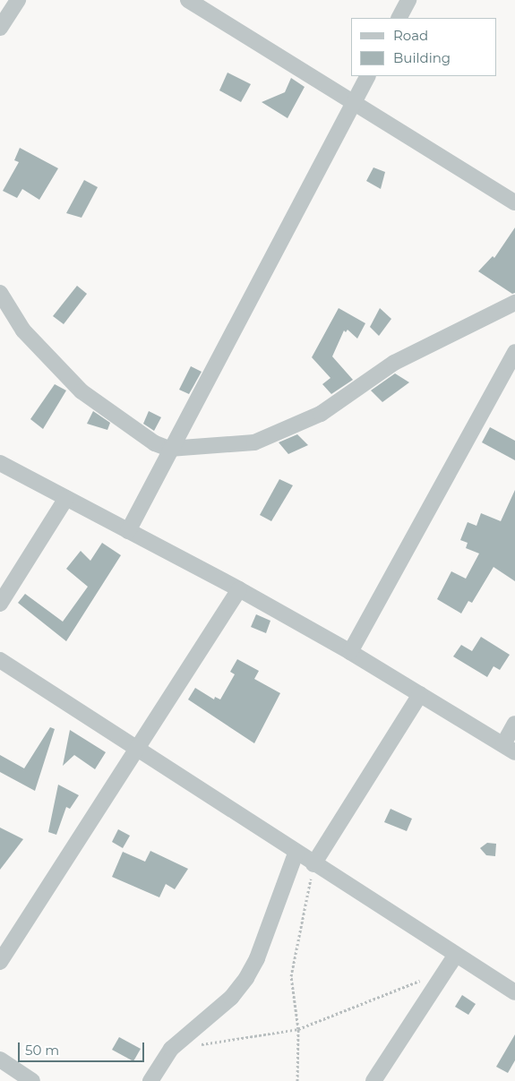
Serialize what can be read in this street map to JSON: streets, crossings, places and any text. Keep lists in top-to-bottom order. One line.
{"legend":["Road","Building"],"scale_bar":"50 m"}
